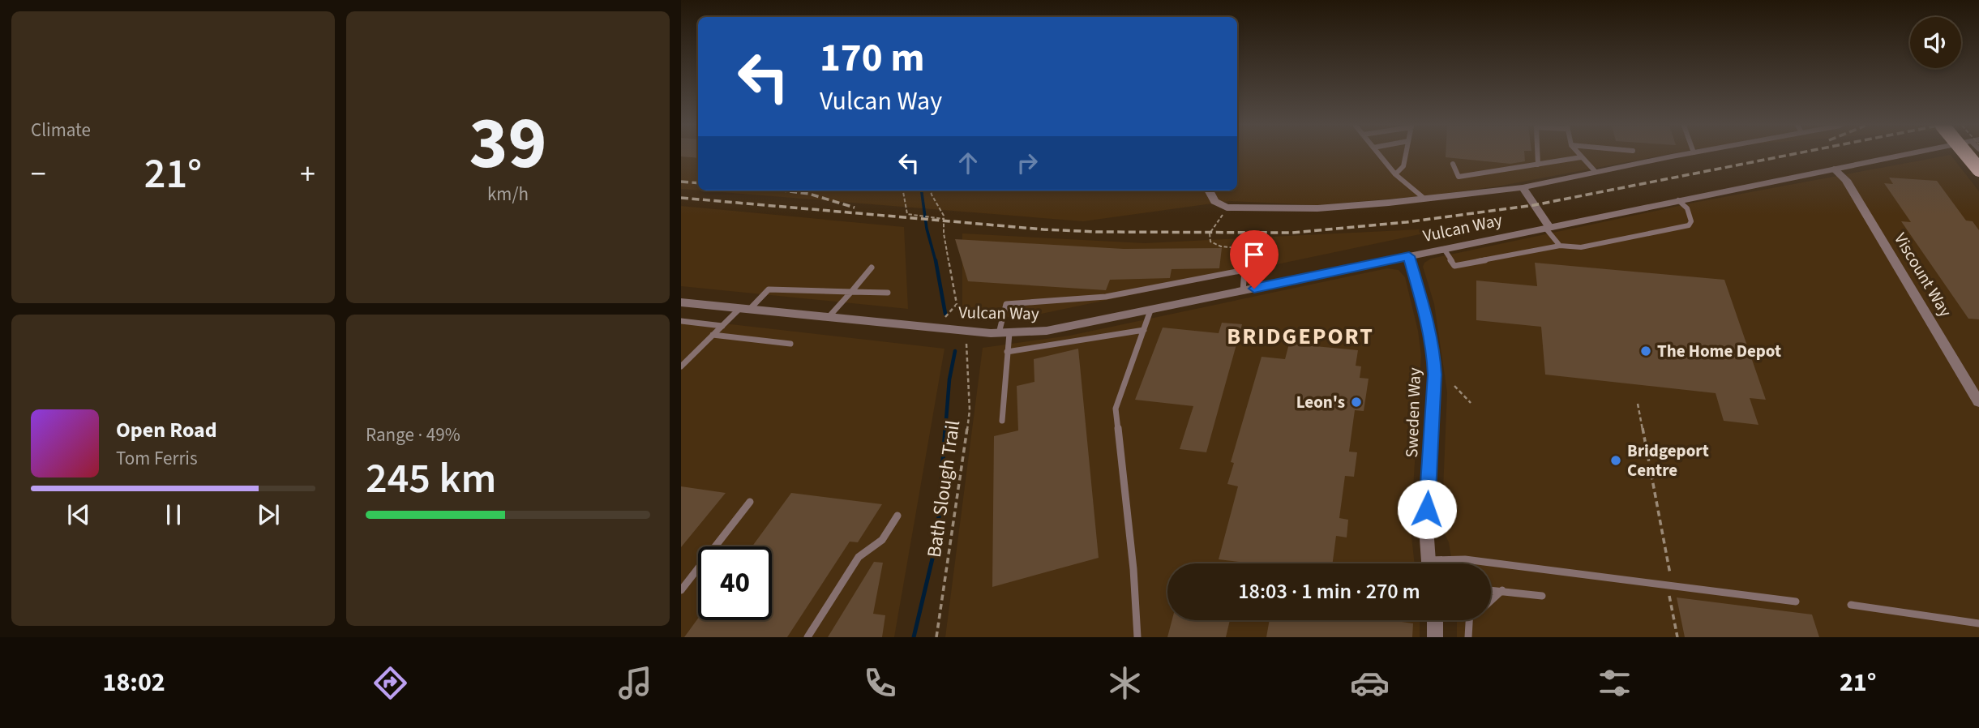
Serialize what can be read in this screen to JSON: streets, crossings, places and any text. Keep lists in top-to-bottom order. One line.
{"streets":{"street":["Vulcan Way","Viscount Way","Sweden Way"],"path":["Bath Slough Trail"]},"crossings":[["Vulcan Way","Viscount Way"],["Vulcan Way","Sweden Way"]],"districts":["BRIDGEPORT"],"places":["The Home Depot","Leon's","Bridgeport Centre"],"page":{"tile":["Climate",["39","km/h"],["Range · 49%","245 km"]],"turn":["170 m","Vulcan Way"],"heat":["−","21°","+"],"song":["Open Road","Tom Ferris"],"limit":"40","trip":"18:03 · 1 min · 270 m","tabs":["18:02","21°"]}}
